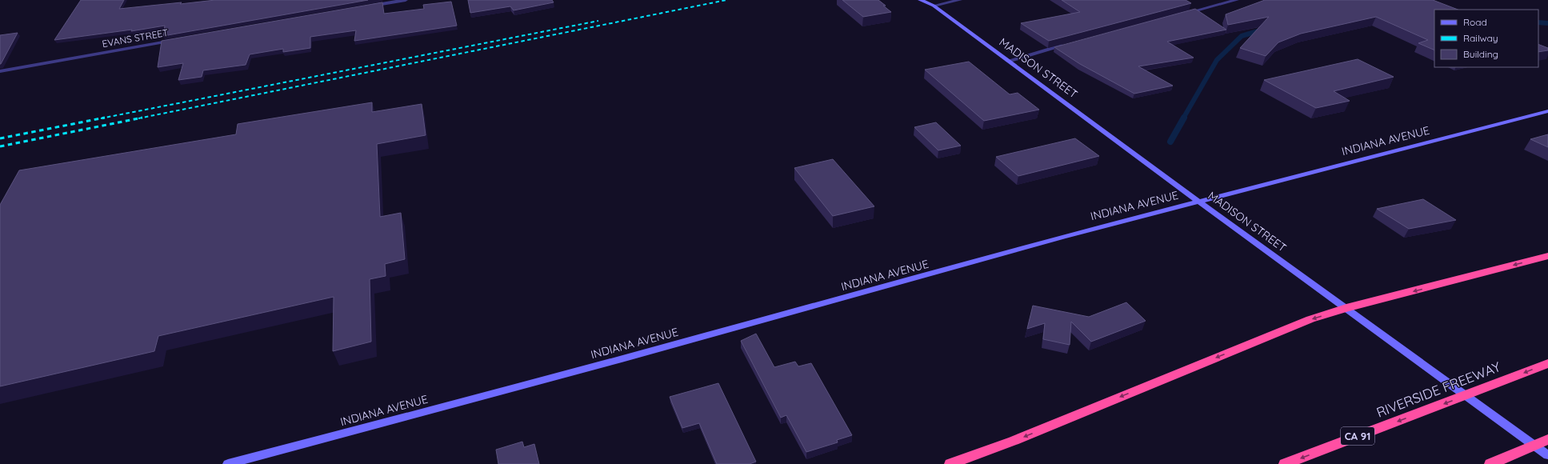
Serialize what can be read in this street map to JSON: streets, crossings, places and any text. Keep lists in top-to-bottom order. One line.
{"streets":{"highway":["RIVERSIDE FREEWAY","CA 91"],"main road":["MADISON STREET","INDIANA AVENUE"],"street":["EVANS STREET"]},"crossings":[["MADISON STREET","INDIANA AVENUE"]],"one_way":["RIVERSIDE FREEWAY"],"legend":["Road","Railway","Building"]}
